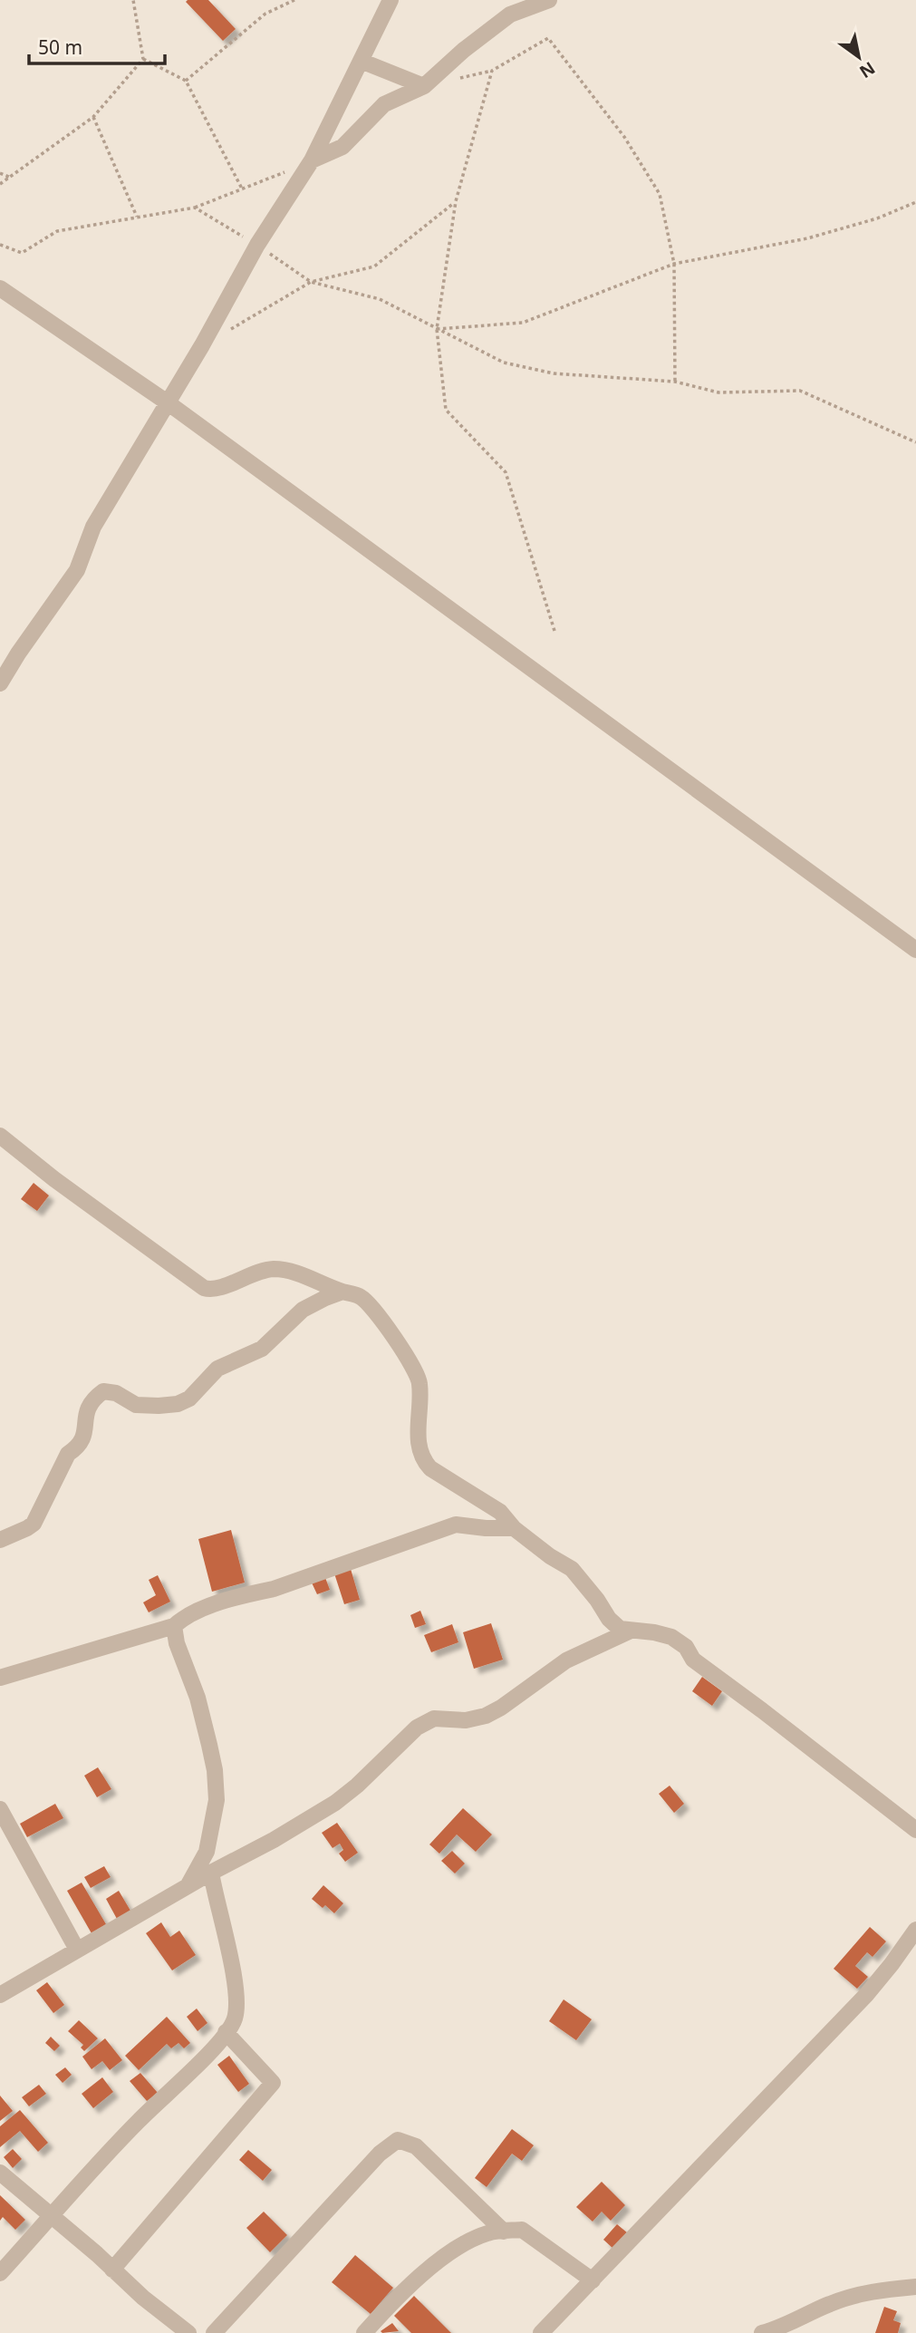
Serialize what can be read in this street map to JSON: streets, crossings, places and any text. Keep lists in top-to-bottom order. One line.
{"scale_bar":"50 m","north":"bottom right"}
